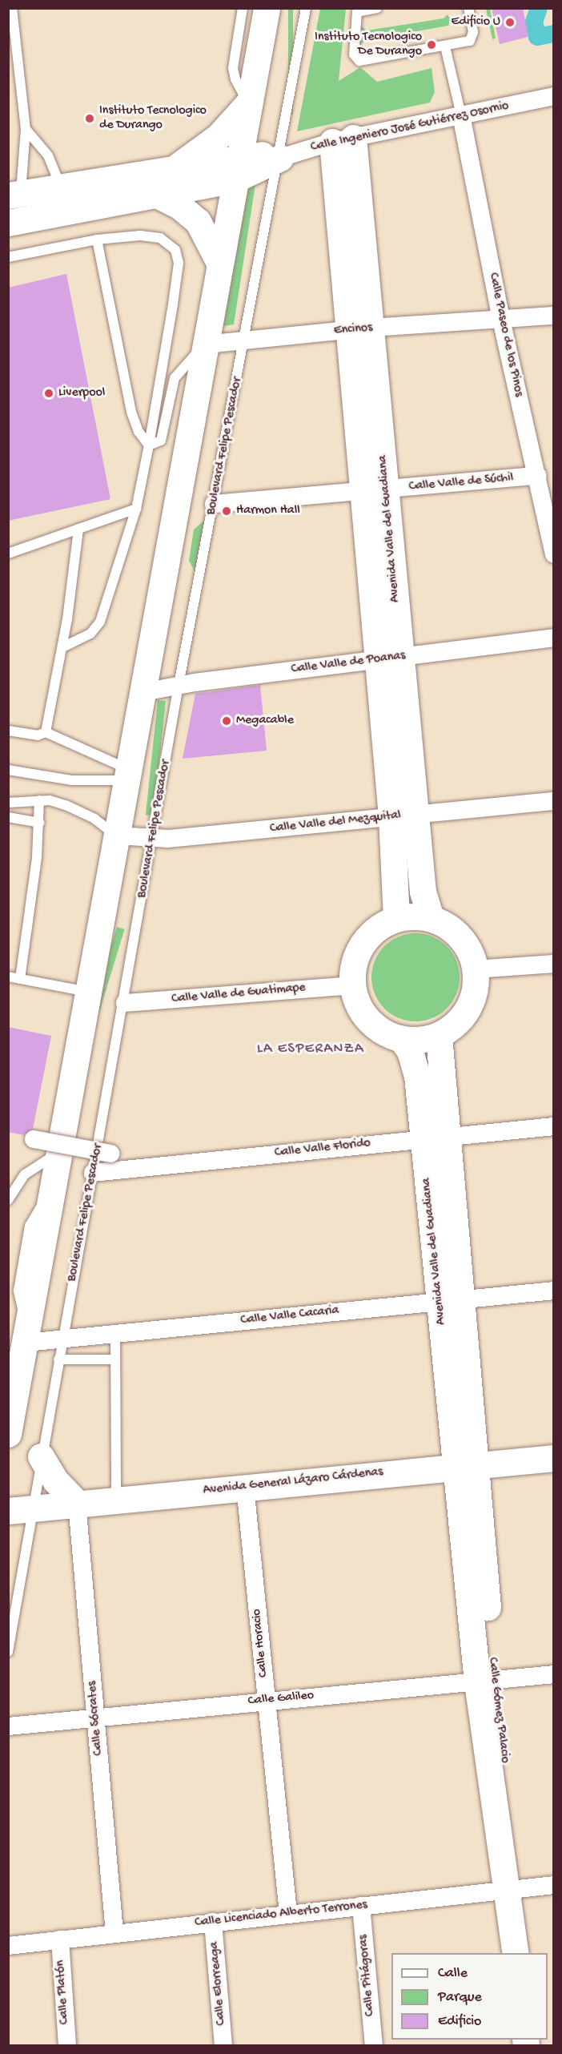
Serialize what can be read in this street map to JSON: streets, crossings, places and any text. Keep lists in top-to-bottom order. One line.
{"streets":{"main road":["Calle Ingeniero José Gutiérrez Osornio","Avenida Valle del Guadiana","Avenida General Lázaro Cárdenas","Calle Gómez Palacio"],"street":["Encinos","Calle Paseo de los Pinos","Calle Valle de Súchil","Calle Valle de Poanas","Calle Valle del Mezquital","Calle Valle de Guatimape","Calle Valle Florido","Calle Valle Cacaria","Calle Horacio","Calle Galileo","Calle Sócrates","Calle Licenciado Alberto Terrones","Calle Pitágoras","Calle Elorreaga","Calle Platón"],"lane":["Boulevard Felipe Pescador"]},"crossings":[["Calle Ingeniero José Gutiérrez Osornio","Calle Paseo de los Pinos"],["Calle Ingeniero José Gutiérrez Osornio","Boulevard Felipe Pescador"],["Calle Ingeniero José Gutiérrez Osornio","Avenida Valle del Guadiana"],["Encinos","Calle Paseo de los Pinos"],["Encinos","Boulevard Felipe Pescador"],["Encinos","Avenida Valle del Guadiana"],["Calle Paseo de los Pinos","Calle Valle de Súchil"],["Boulevard Felipe Pescador","Calle Valle de Súchil"],["Boulevard Felipe Pescador","Calle Valle de Poanas"],["Boulevard Felipe Pescador","Calle Valle del Mezquital"],["Boulevard Felipe Pescador","Calle Valle de Guatimape"],["Boulevard Felipe Pescador","Calle Valle Florido"],["Boulevard Felipe Pescador","Calle Valle Cacaria"],["Boulevard Felipe Pescador","Avenida General Lázaro Cárdenas"],["Calle Valle de Súchil","Avenida Valle del Guadiana"],["Avenida Valle del Guadiana","Calle Valle de Poanas"],["Avenida Valle del Guadiana","Calle Valle del Mezquital"],["Avenida Valle del Guadiana","Calle Valle de Guatimape"],["Avenida Valle del Guadiana","Calle Valle Florido"],["Avenida Valle del Guadiana","Calle Valle Cacaria"],["Avenida Valle del Guadiana","Avenida General Lázaro Cárdenas"],["Avenida Valle del Guadiana","Calle Gómez Palacio"],["Avenida General Lázaro Cárdenas","Calle Horacio"],["Avenida General Lázaro Cárdenas","Calle Gómez Palacio"],["Avenida General Lázaro Cárdenas","Calle Sócrates"],["Calle Horacio","Calle Galileo"],["Calle Horacio","Calle Licenciado Alberto Terrones"],["Calle Galileo","Calle Gómez Palacio"],["Calle Galileo","Calle Sócrates"],["Calle Gómez Palacio","Calle Licenciado Alberto Terrones"],["Calle Sócrates","Calle Licenciado Alberto Terrones"],["Calle Licenciado Alberto Terrones","Calle Pitágoras"],["Calle Licenciado Alberto Terrones","Calle Elorreaga"],["Calle Licenciado Alberto Terrones","Calle Platón"]],"districts":["LA ESPERANZA"],"places":["Edificio U","Instituto Tecnologico De Durango","Instituto Tecnologico de Durango","Liverpool","Harmon Hall","Megacable"],"legend":["Calle","Parque","Edificio"]}
